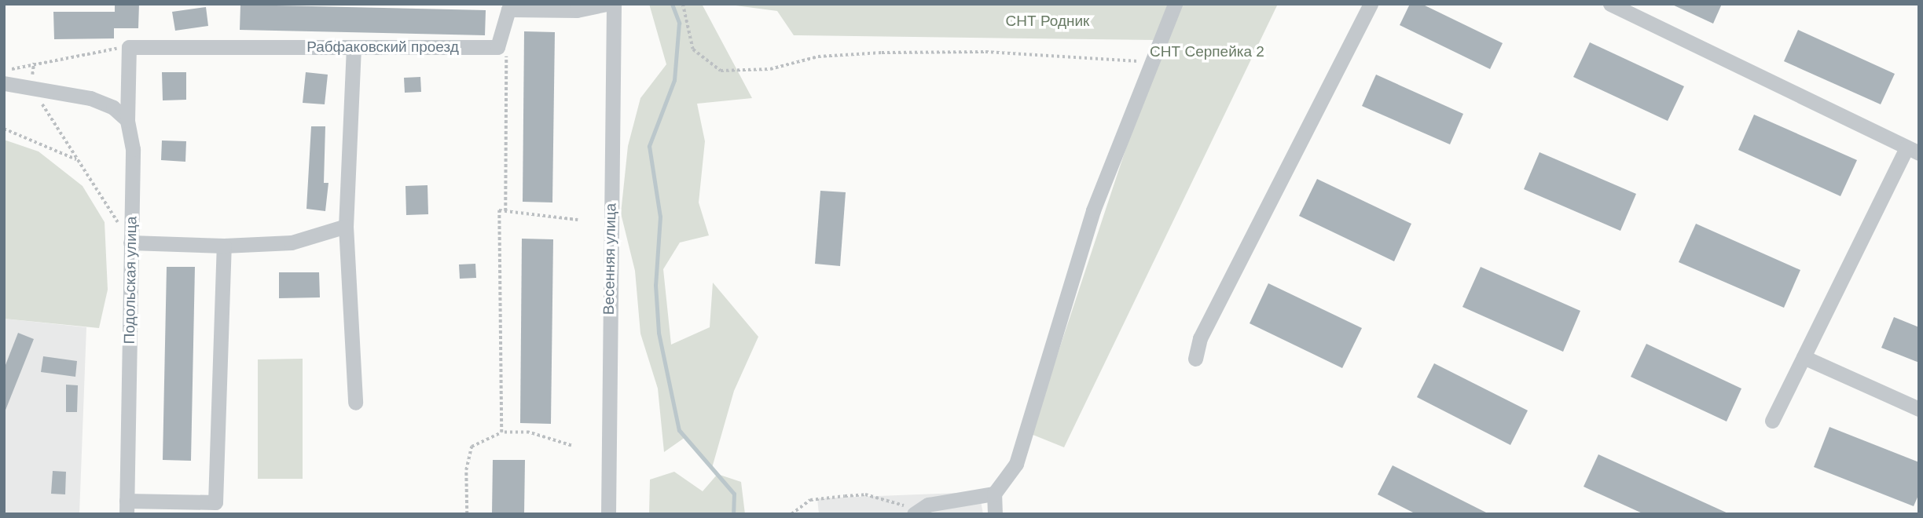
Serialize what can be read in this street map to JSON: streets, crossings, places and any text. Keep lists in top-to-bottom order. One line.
{"streets":{"street":["Рабфаковский проезд","Весенняя улица","Подольская улица"]},"crossings":[["Рабфаковский проезд","Подольская улица"]],"parks":["СНТ Родник","СНТ Серпейка 2"]}
